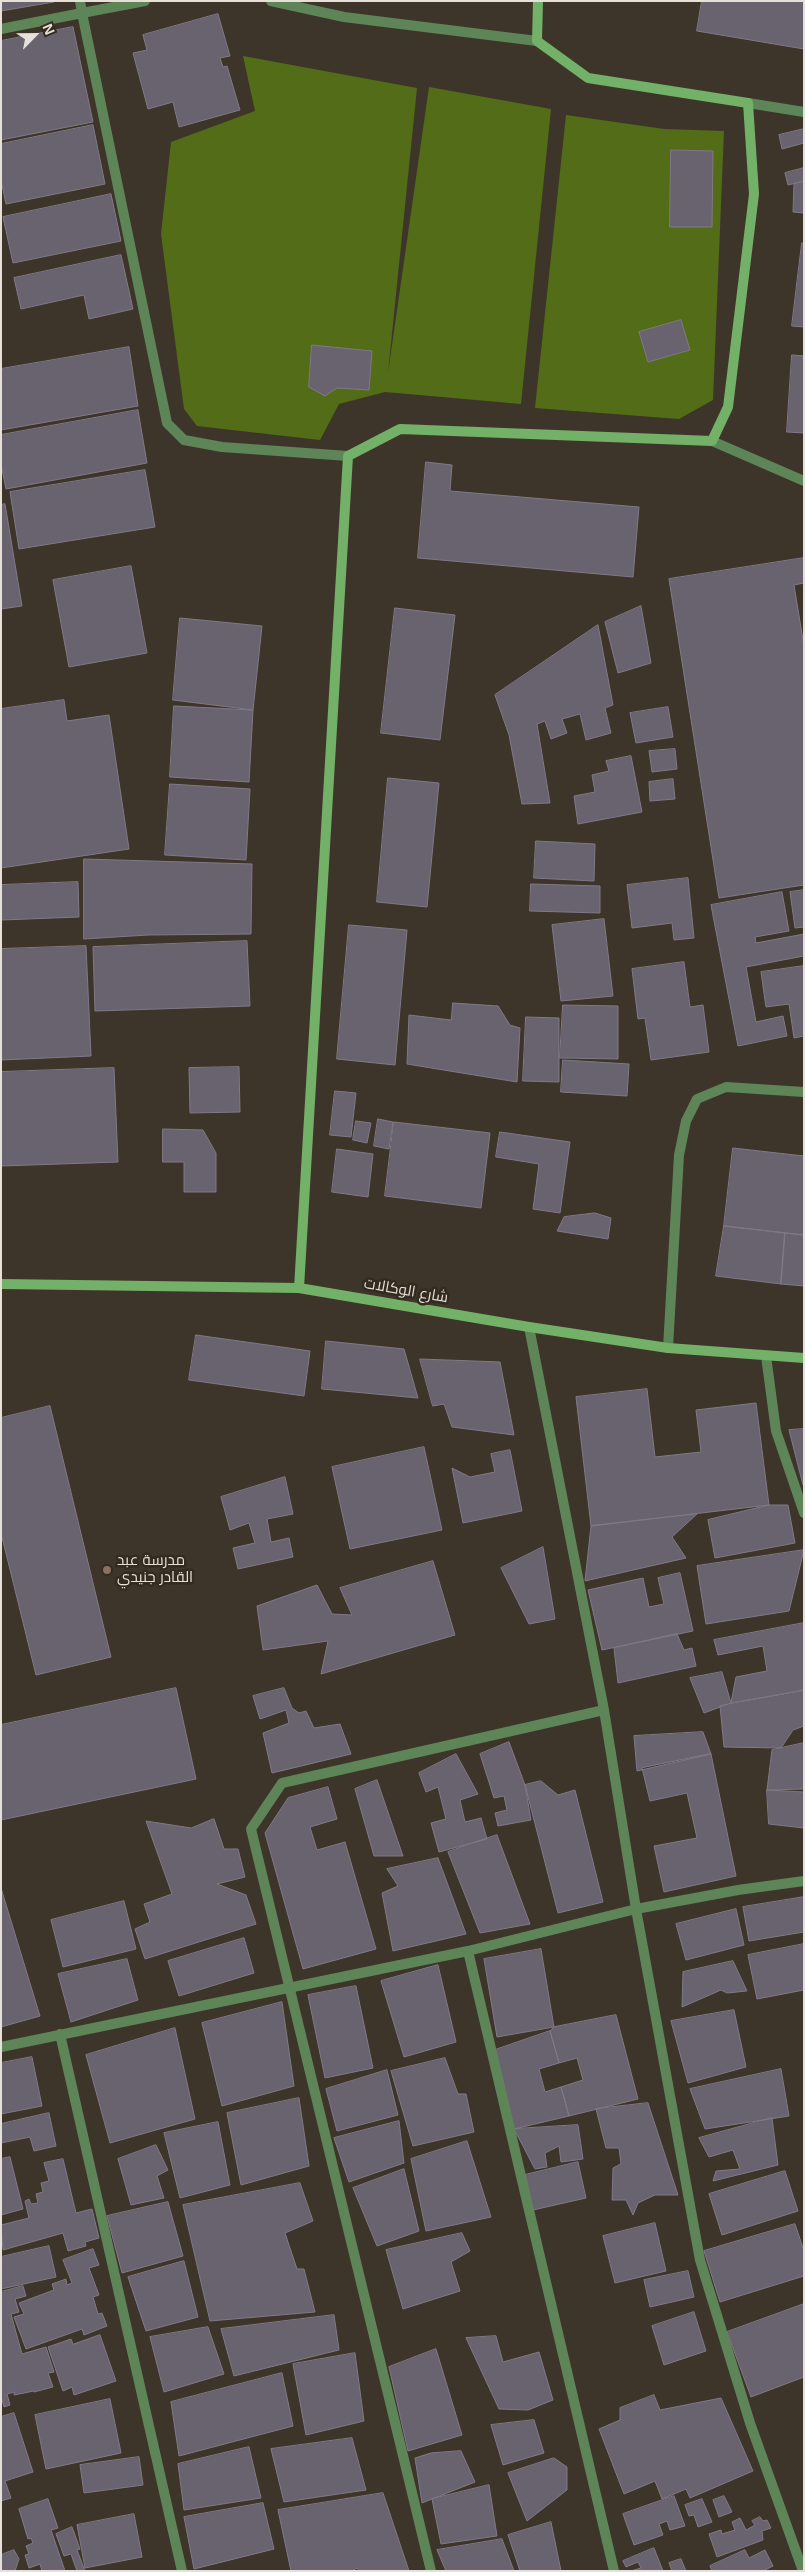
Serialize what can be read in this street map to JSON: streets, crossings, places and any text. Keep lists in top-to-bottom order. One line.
{"streets":{"street":["شارع الوكالات"]},"places":["مدرسة عبد القادر جنيدي"],"north":"top right"}
